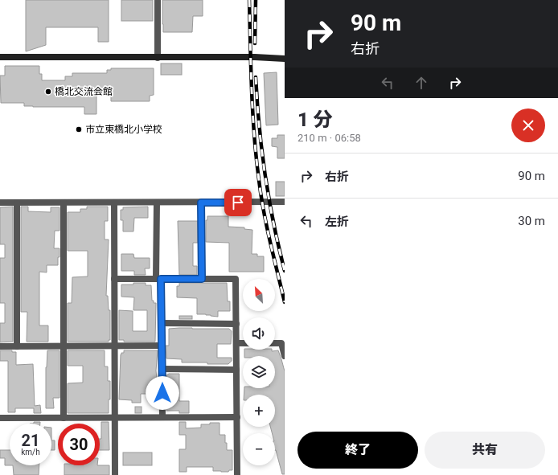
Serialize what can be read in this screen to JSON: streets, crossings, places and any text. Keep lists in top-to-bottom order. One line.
{"places":["橋北交流会館","市立東橋北小学校"],"north":"top left","page":{"turn":["90 m","右折"],"heading":["1 分","210 m · 06:58"],"list":[{"name":"右折","value":"90 m"},{"name":"左折","value":"30 m"}],"map_buttons":["+","−"],"speed":"21 km/h","limit":"30","buttons":["終了","共有"]}}
